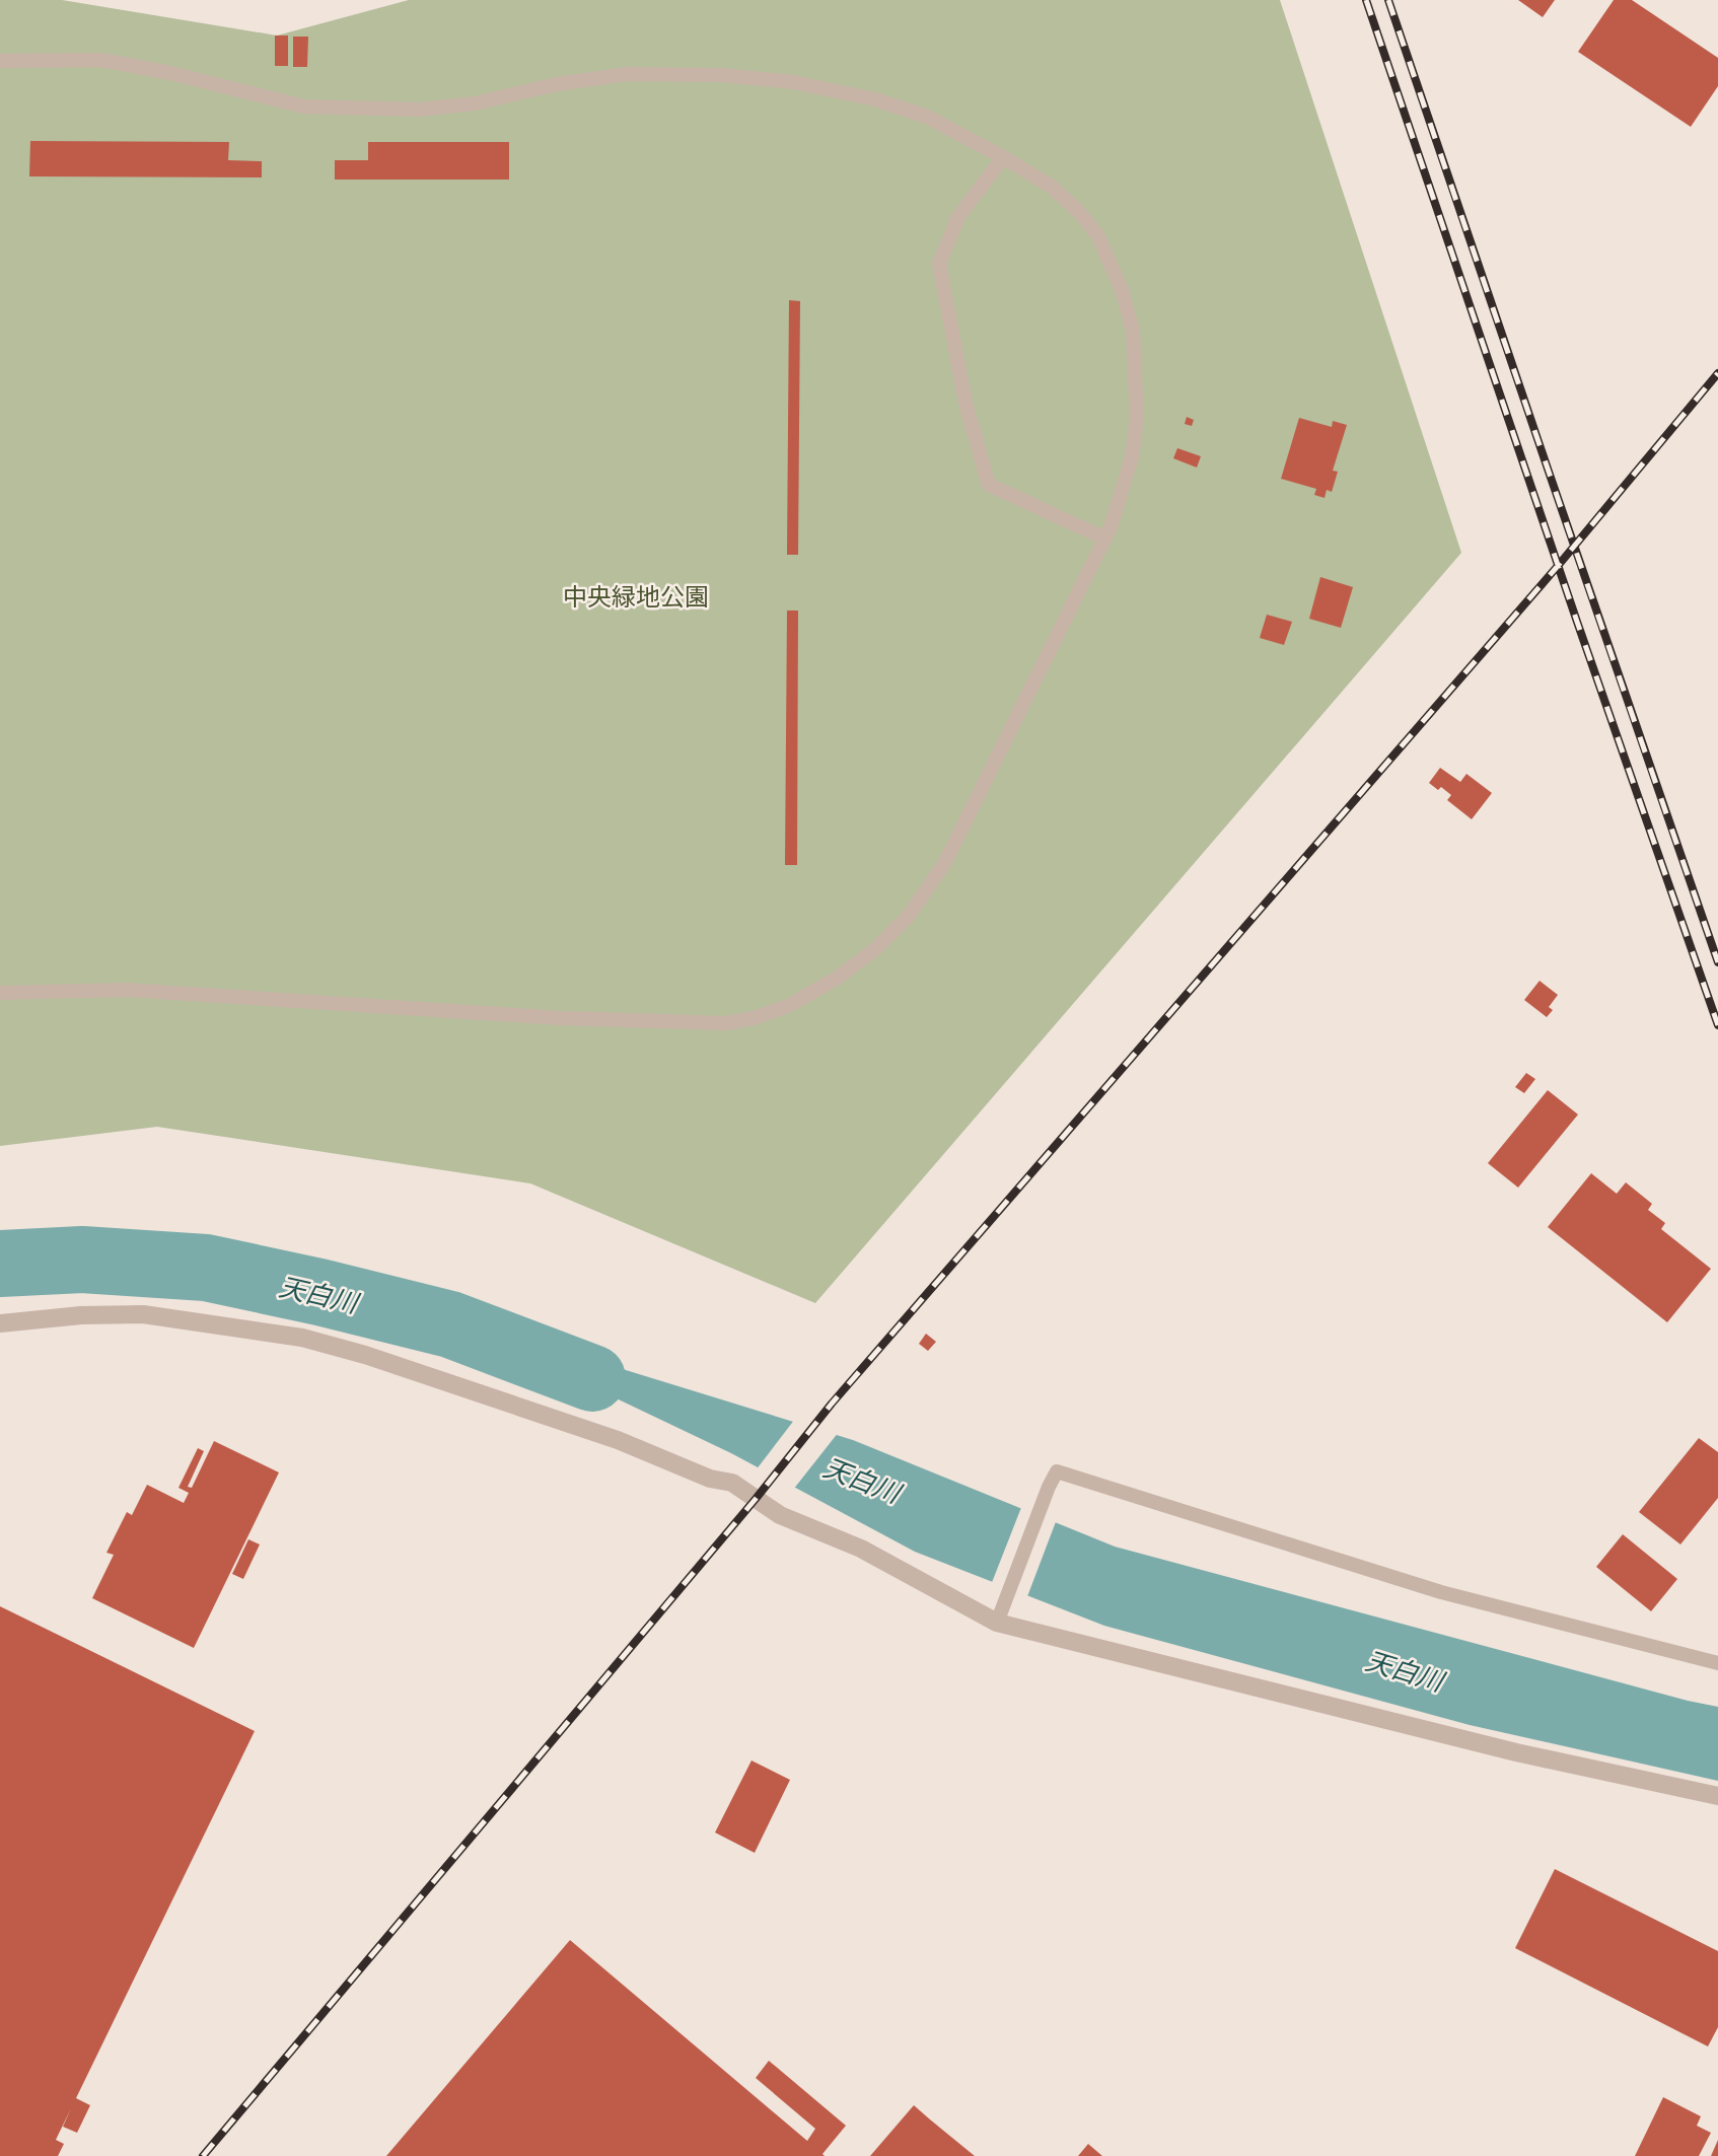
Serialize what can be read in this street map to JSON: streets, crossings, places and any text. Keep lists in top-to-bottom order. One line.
{"water":["天白川"],"parks":["中央緑地公園"]}
